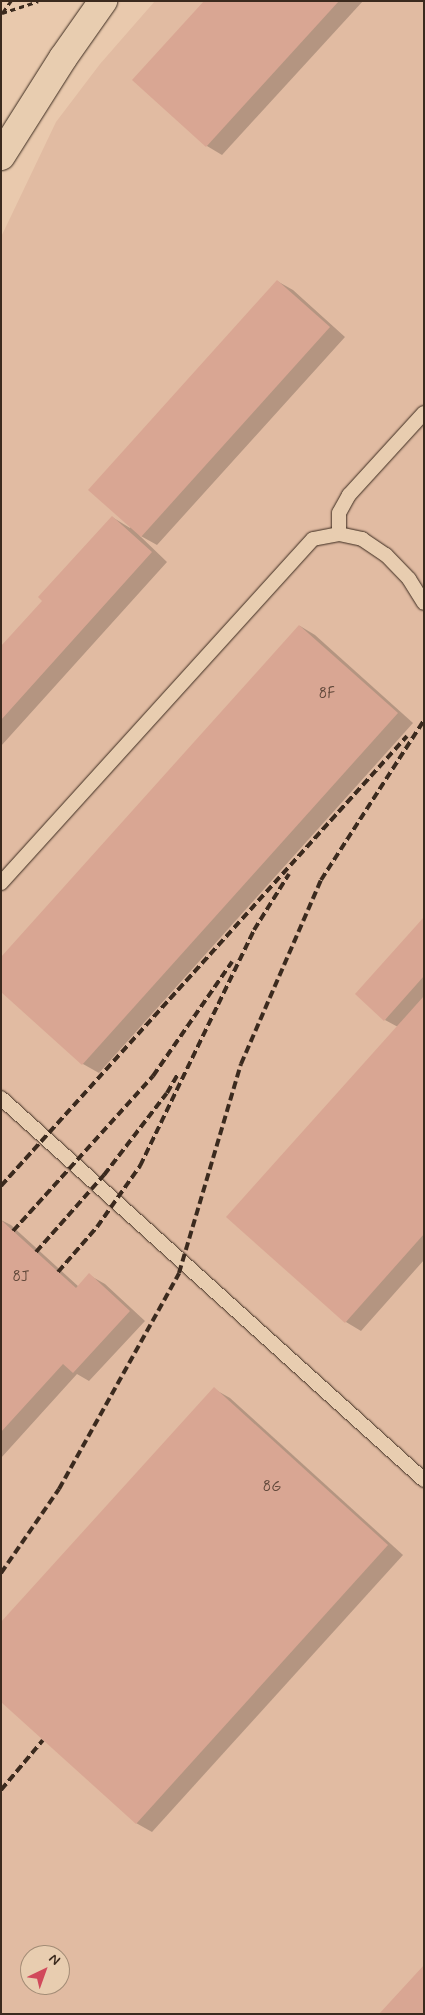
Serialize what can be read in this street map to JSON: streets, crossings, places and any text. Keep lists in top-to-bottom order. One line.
{"house_numbers":["8F","8J","8G"],"north":"top right"}
